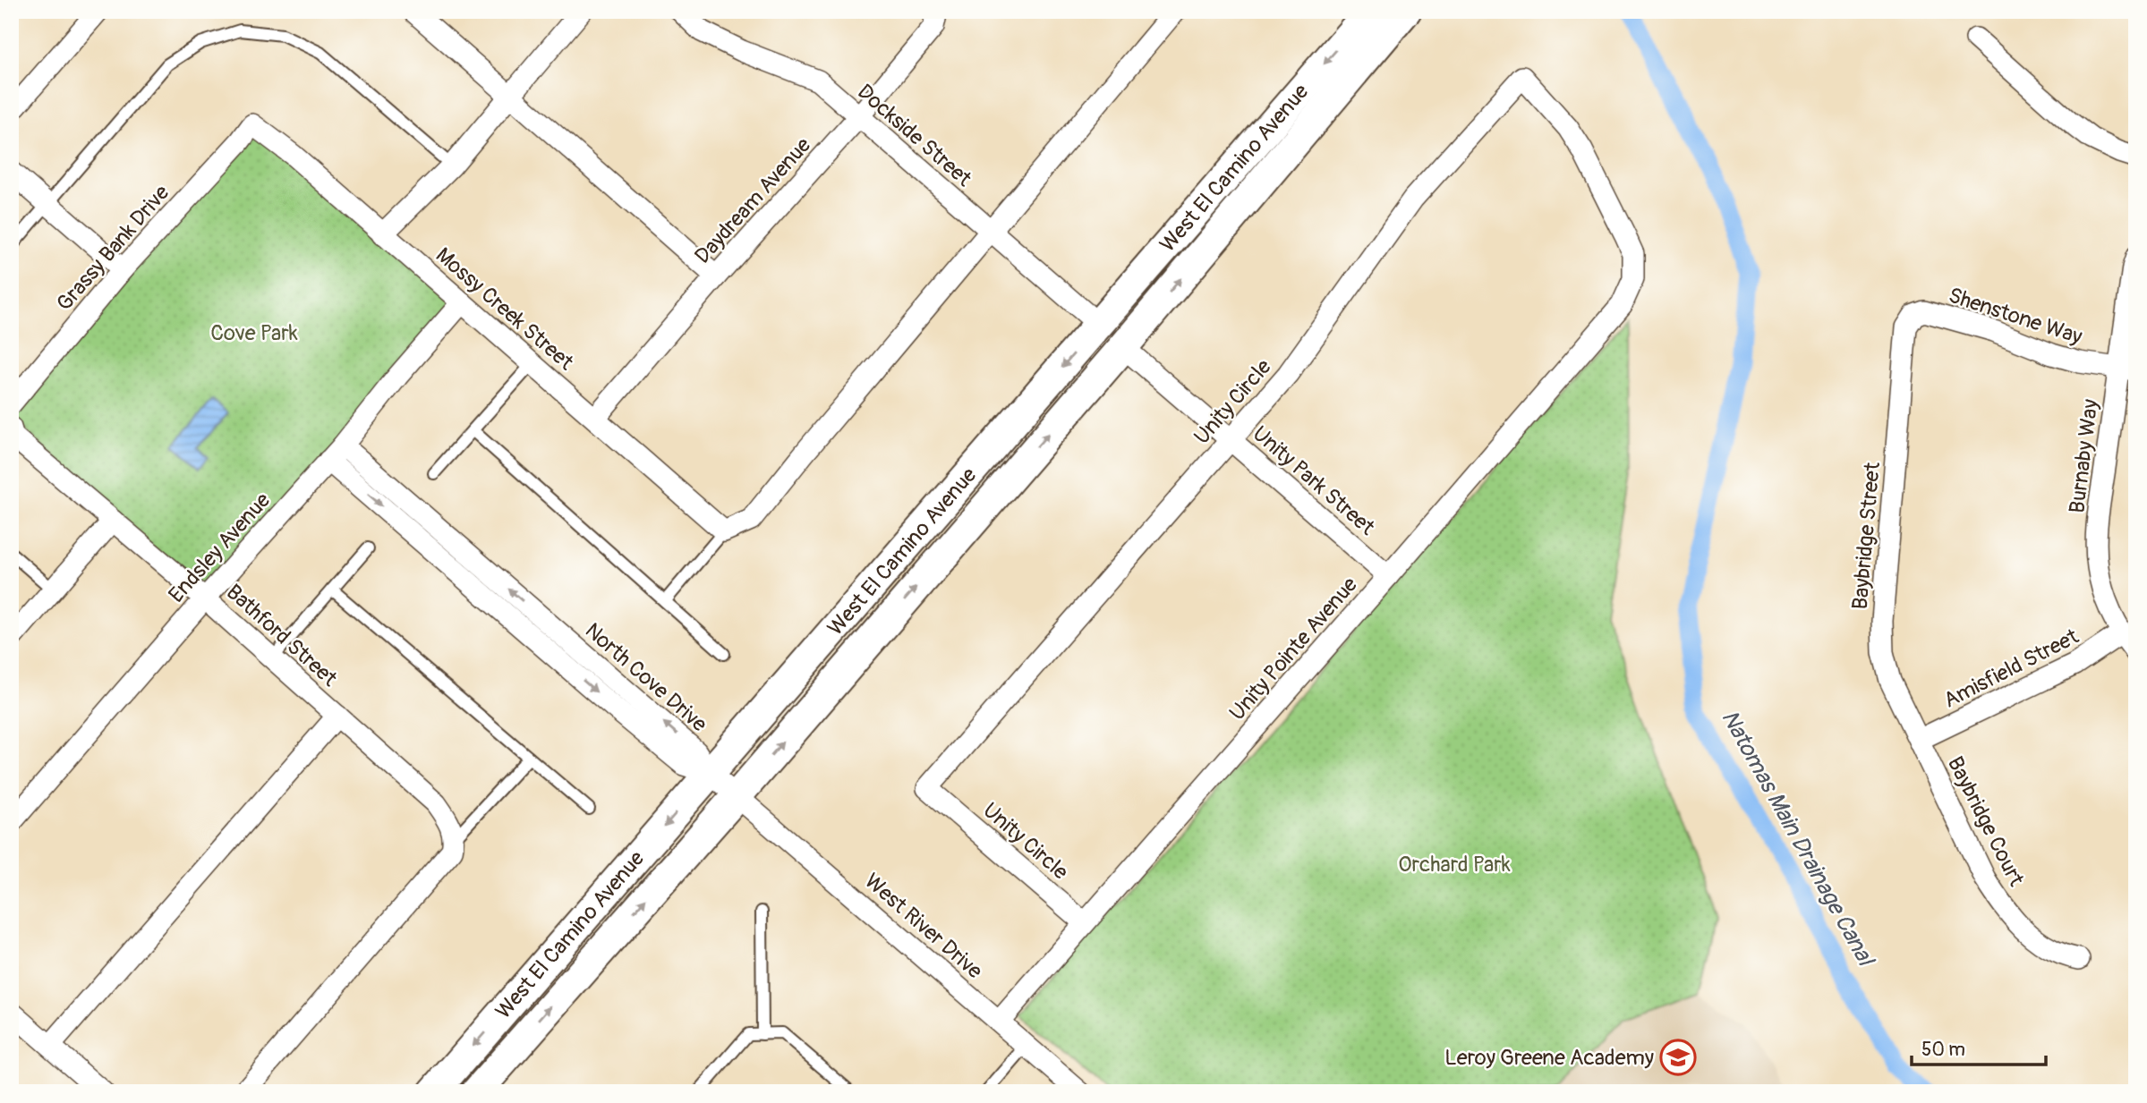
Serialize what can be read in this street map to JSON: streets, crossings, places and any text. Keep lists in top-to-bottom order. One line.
{"streets":{"main road":["West El Camino Avenue"],"street":["Dockside Street","Daydream Avenue","Grassy Bank Drive","Mossy Creek Street","Shenstone Way","Unity Circle","Burnaby Way","Unity Park Street","Baybridge Street","Endsley Avenue","Bathford Street","Unity Pointe Avenue","Amisfield Street","North Cove Drive","Baybridge Court","West River Drive"]},"crossings":[["Dockside Street","West El Camino Avenue"],["Dockside Street","Daydream Avenue"],["West El Camino Avenue","Unity Park Street"],["West El Camino Avenue","North Cove Drive"],["West El Camino Avenue","West River Drive"],["Daydream Avenue","Mossy Creek Street"],["Grassy Bank Drive","Mossy Creek Street"],["Mossy Creek Street","Endsley Avenue"],["Shenstone Way","Burnaby Way"],["Shenstone Way","Baybridge Street"],["Unity Circle","Unity Park Street"],["Unity Circle","Unity Pointe Avenue"],["Burnaby Way","Amisfield Street"],["Unity Park Street","Unity Pointe Avenue"],["Baybridge Street","Amisfield Street"],["Baybridge Street","Baybridge Court"],["Endsley Avenue","Bathford Street"],["Endsley Avenue","North Cove Drive"],["Unity Pointe Avenue","West River Drive"],["Amisfield Street","Baybridge Court"],["North Cove Drive","West River Drive"]],"water":["Natomas Main Drainage Canal"],"parks":["Cove Park","Orchard Park"],"places":{"school or university":["Leroy Greene Academy"]},"scale_bar":"50 m"}
